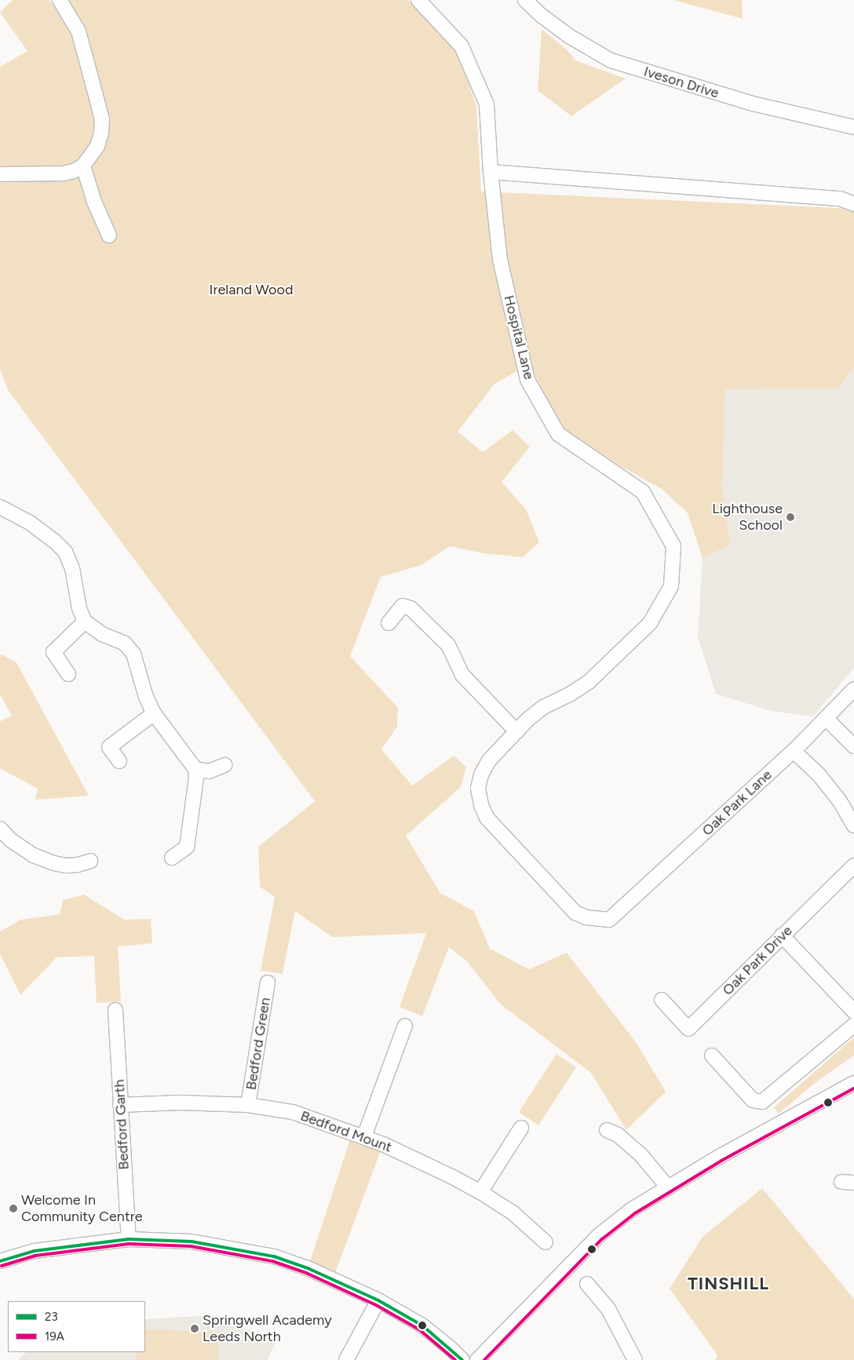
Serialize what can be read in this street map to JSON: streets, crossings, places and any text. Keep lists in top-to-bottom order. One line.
{"streets":{"street":["Iveson Drive","Hospital Lane","Oak Park Lane","Oak Park Drive","Bedford Green","Bedford Garth","Bedford Mount"]},"crossings":[["Hospital Lane","Oak Park Lane"],["Bedford Green","Bedford Mount"],["Bedford Garth","Bedford Mount"]],"districts":["TINSHILL"],"parks":["Ireland Wood"],"places":["Lighthouse School","Welcome In Community Centre","Springwell Academy Leeds North"],"lines":["transit line 19A","transit line 23"],"legend":["23","19A"]}
